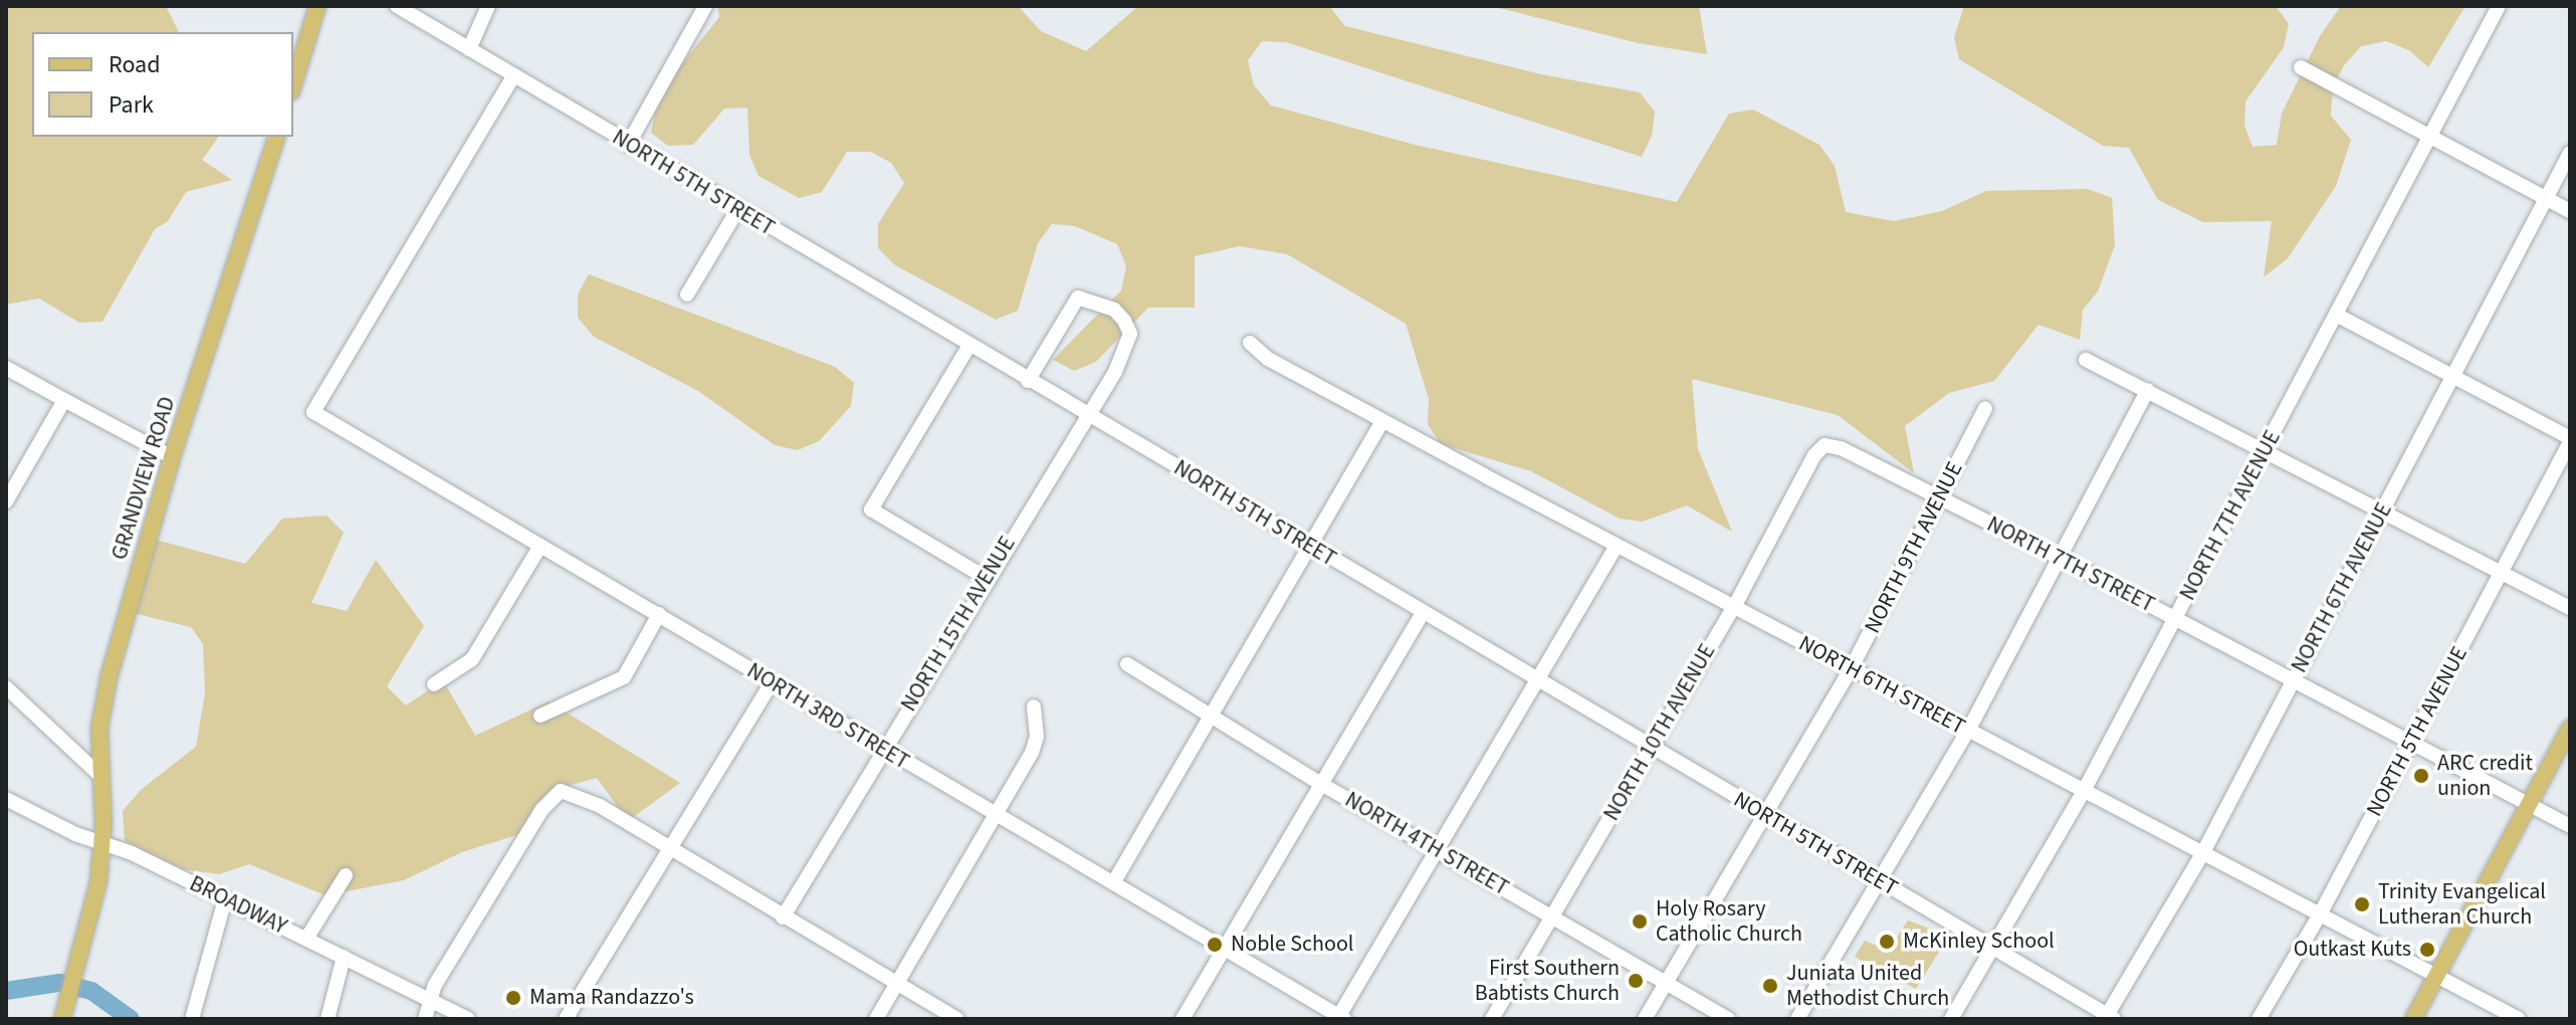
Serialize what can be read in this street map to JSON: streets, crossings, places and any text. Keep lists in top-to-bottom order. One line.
{"streets":{"main road":["GRANDVIEW ROAD"],"street":["NORTH 5TH STREET","NORTH 7TH AVENUE","NORTH 9TH AVENUE","NORTH 7TH STREET","NORTH 6TH AVENUE","NORTH 15TH AVENUE","NORTH 6TH STREET","NORTH 3RD STREET","NORTH 5TH AVENUE","NORTH 10TH AVENUE","NORTH 4TH STREET","BROADWAY"]},"crossings":[["NORTH 5TH STREET","NORTH 7TH AVENUE"],["NORTH 5TH STREET","NORTH 9TH AVENUE"],["NORTH 5TH STREET","NORTH 6TH AVENUE"],["NORTH 5TH STREET","NORTH 15TH AVENUE"],["NORTH 5TH STREET","NORTH 3RD STREET"],["NORTH 5TH STREET","NORTH 10TH AVENUE"],["GRANDVIEW ROAD","BROADWAY"],["NORTH 7TH AVENUE","NORTH 7TH STREET"],["NORTH 7TH AVENUE","NORTH 6TH STREET"],["NORTH 9TH AVENUE","NORTH 7TH STREET"],["NORTH 9TH AVENUE","NORTH 6TH STREET"],["NORTH 9TH AVENUE","NORTH 4TH STREET"],["NORTH 7TH STREET","NORTH 6TH AVENUE"],["NORTH 7TH STREET","NORTH 5TH AVENUE"],["NORTH 7TH STREET","NORTH 10TH AVENUE"],["NORTH 6TH AVENUE","NORTH 6TH STREET"],["NORTH 15TH AVENUE","NORTH 3RD STREET"],["NORTH 6TH STREET","NORTH 5TH AVENUE"],["NORTH 6TH STREET","NORTH 10TH AVENUE"],["NORTH 10TH AVENUE","NORTH 4TH STREET"]],"places":["ARC credit union","Trinity Evangelical Lutheran Church","Holy Rosary Catholic Church","McKinley School","Noble School","Outkast Kuts","First Southern Babtists Church","Juniata United Methodist Church","Mama Randazzo's"],"legend":["Road","Park"]}
